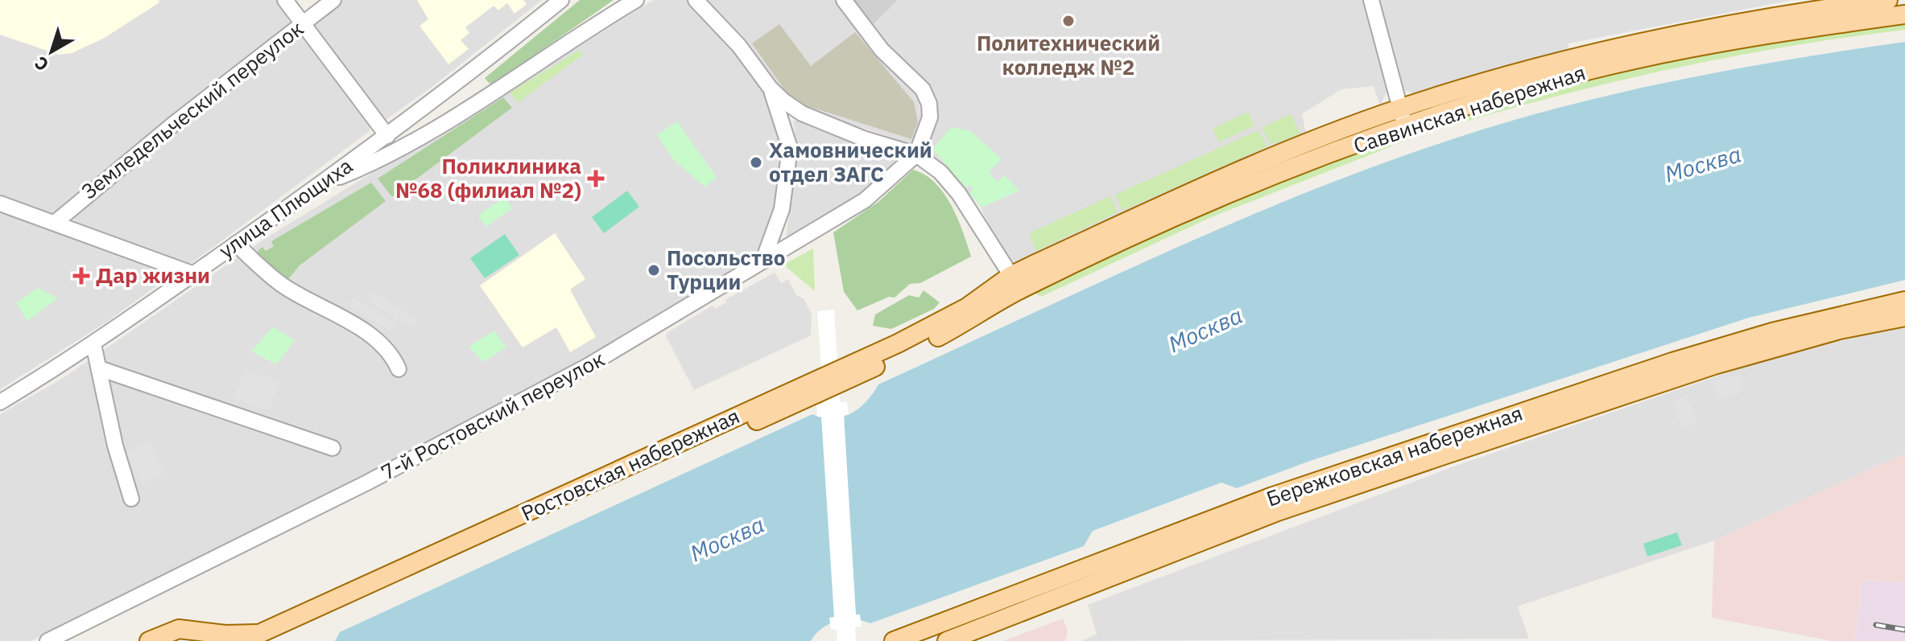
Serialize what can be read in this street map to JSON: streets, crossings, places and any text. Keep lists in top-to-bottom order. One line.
{"streets":{"main road":["Саввинская набережная","Бережковская набережная","Ростовская набережная"],"street":["Земледельческий переулок","улица Плющиха","7-й Ростовский переулок"]},"crossings":[["Саввинская набережная","Ростовская набережная"]],"water":["Москва"],"places":{"other":["Политехнический колледж №2","Хамовнический отдел ЗАГС","Посольство Турции"],"health":["Поликлиника №68 (филиал №2)","Дар жизни"]},"north":"bottom left"}
